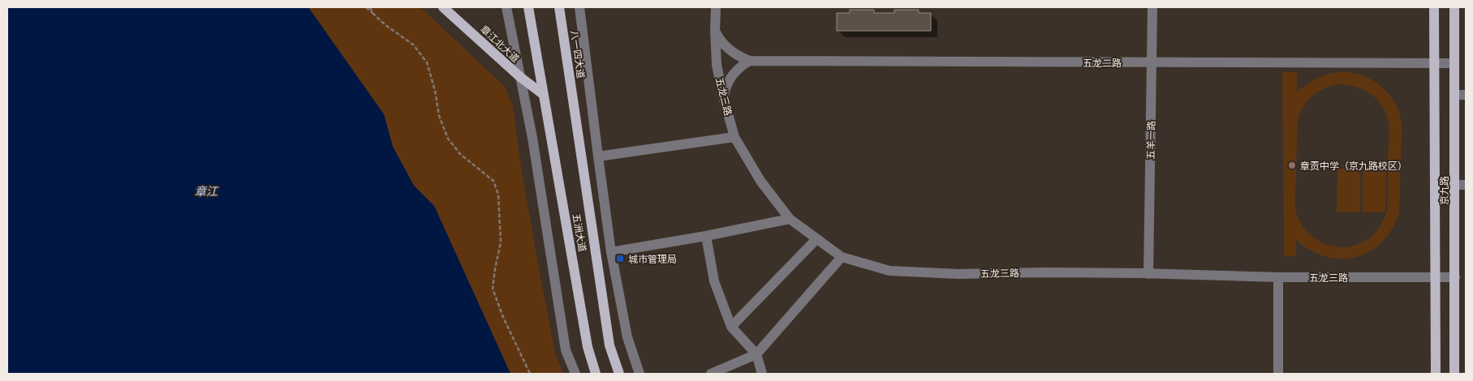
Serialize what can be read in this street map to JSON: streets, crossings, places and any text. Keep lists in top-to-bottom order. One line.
{"streets":{"main road":["章江北大道","八一四大道","京九路","五洲大道"],"street":["五龙二路","五龙三路","五羊一路"]},"crossings":[["章江北大道","五洲大道"],["八一四大道","五洲大道"],["五龙二路","五羊一路"],["五龙二路","京九路"],["五龙三路","五羊一路"],["五龙三路","京九路"]],"water":["章江"],"places":{"other":["章贡中学（京九路校区）"],"transit":["城市管理局"]}}
